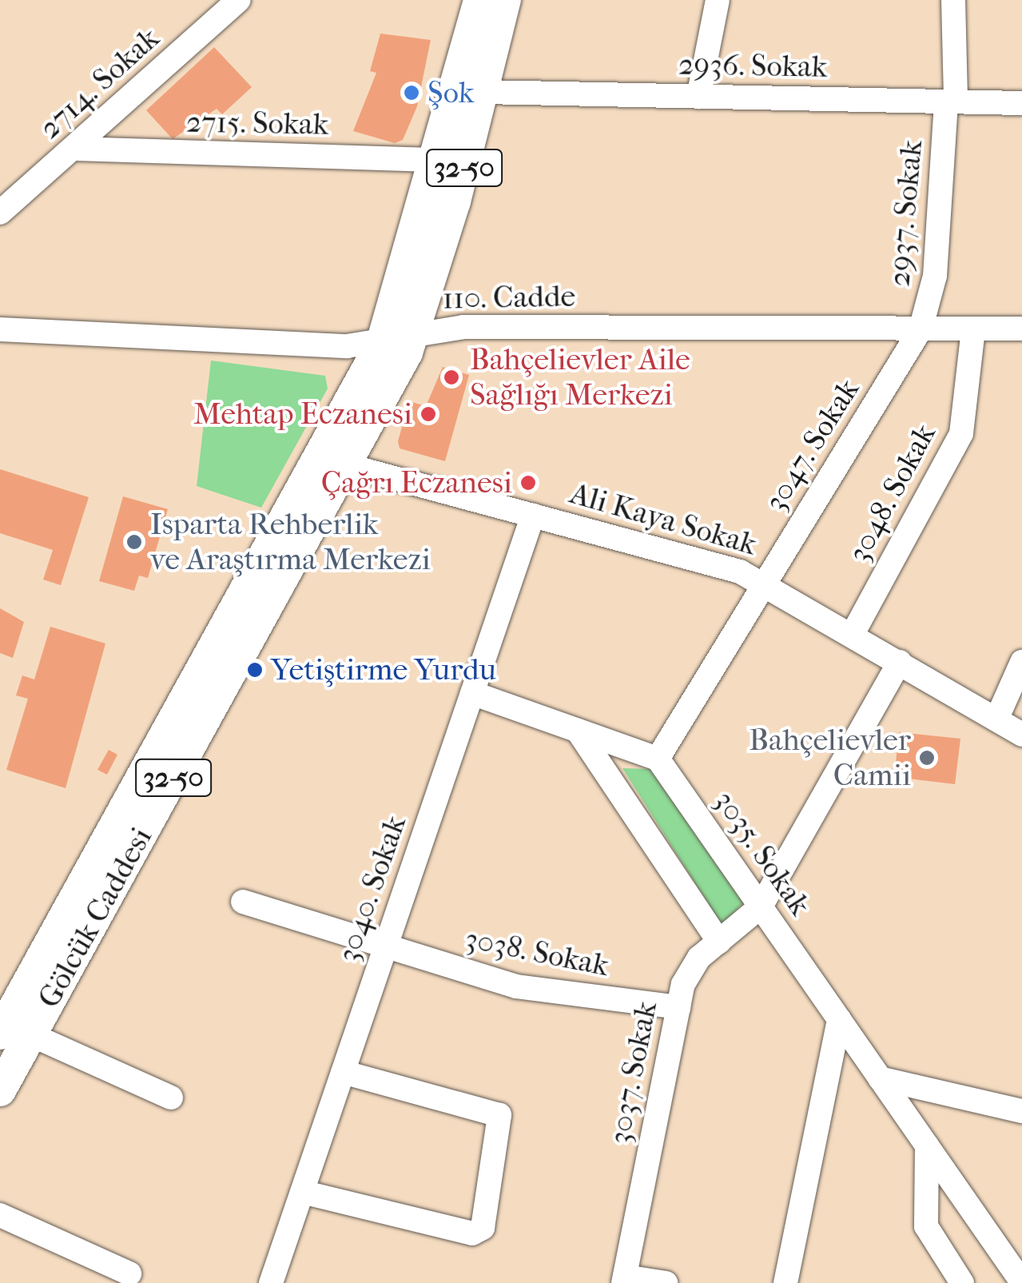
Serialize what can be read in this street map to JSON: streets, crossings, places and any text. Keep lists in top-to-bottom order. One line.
{"streets":{"main road":["32-50","Gölcük Caddesi"],"street":["2936. Sokak","2714. Sokak","2715. Sokak","2937. Sokak","110. Cadde","3047. Sokak","3048. Sokak","Ali Kaya Sokak","3035. Sokak","3040. Sokak","3038. Sokak","3037. Sokak"]},"crossings":[["2936. Sokak","2937. Sokak"],["2936. Sokak","Gölcük Caddesi"],["2714. Sokak","2715. Sokak"],["2715. Sokak","Gölcük Caddesi"],["2937. Sokak","110. Cadde"],["2937. Sokak","3047. Sokak"],["110. Cadde","3047. Sokak"],["110. Cadde","3048. Sokak"],["110. Cadde","Gölcük Caddesi"],["3047. Sokak","Ali Kaya Sokak"],["3047. Sokak","3035. Sokak"],["3048. Sokak","Ali Kaya Sokak"],["Ali Kaya Sokak","3040. Sokak"],["Ali Kaya Sokak","Gölcük Caddesi"],["3035. Sokak","3037. Sokak"],["3040. Sokak","3038. Sokak"],["3038. Sokak","3037. Sokak"]],"places":["Şok","Bahçelievler Aile Sağlığı Merkezi","Mehtap Eczanesi","Çağrı Eczanesi","Isparta Rehberlik ve Araştırma Merkezi","Yetiştirme Yurdu","Bahçelievler Camii"]}
